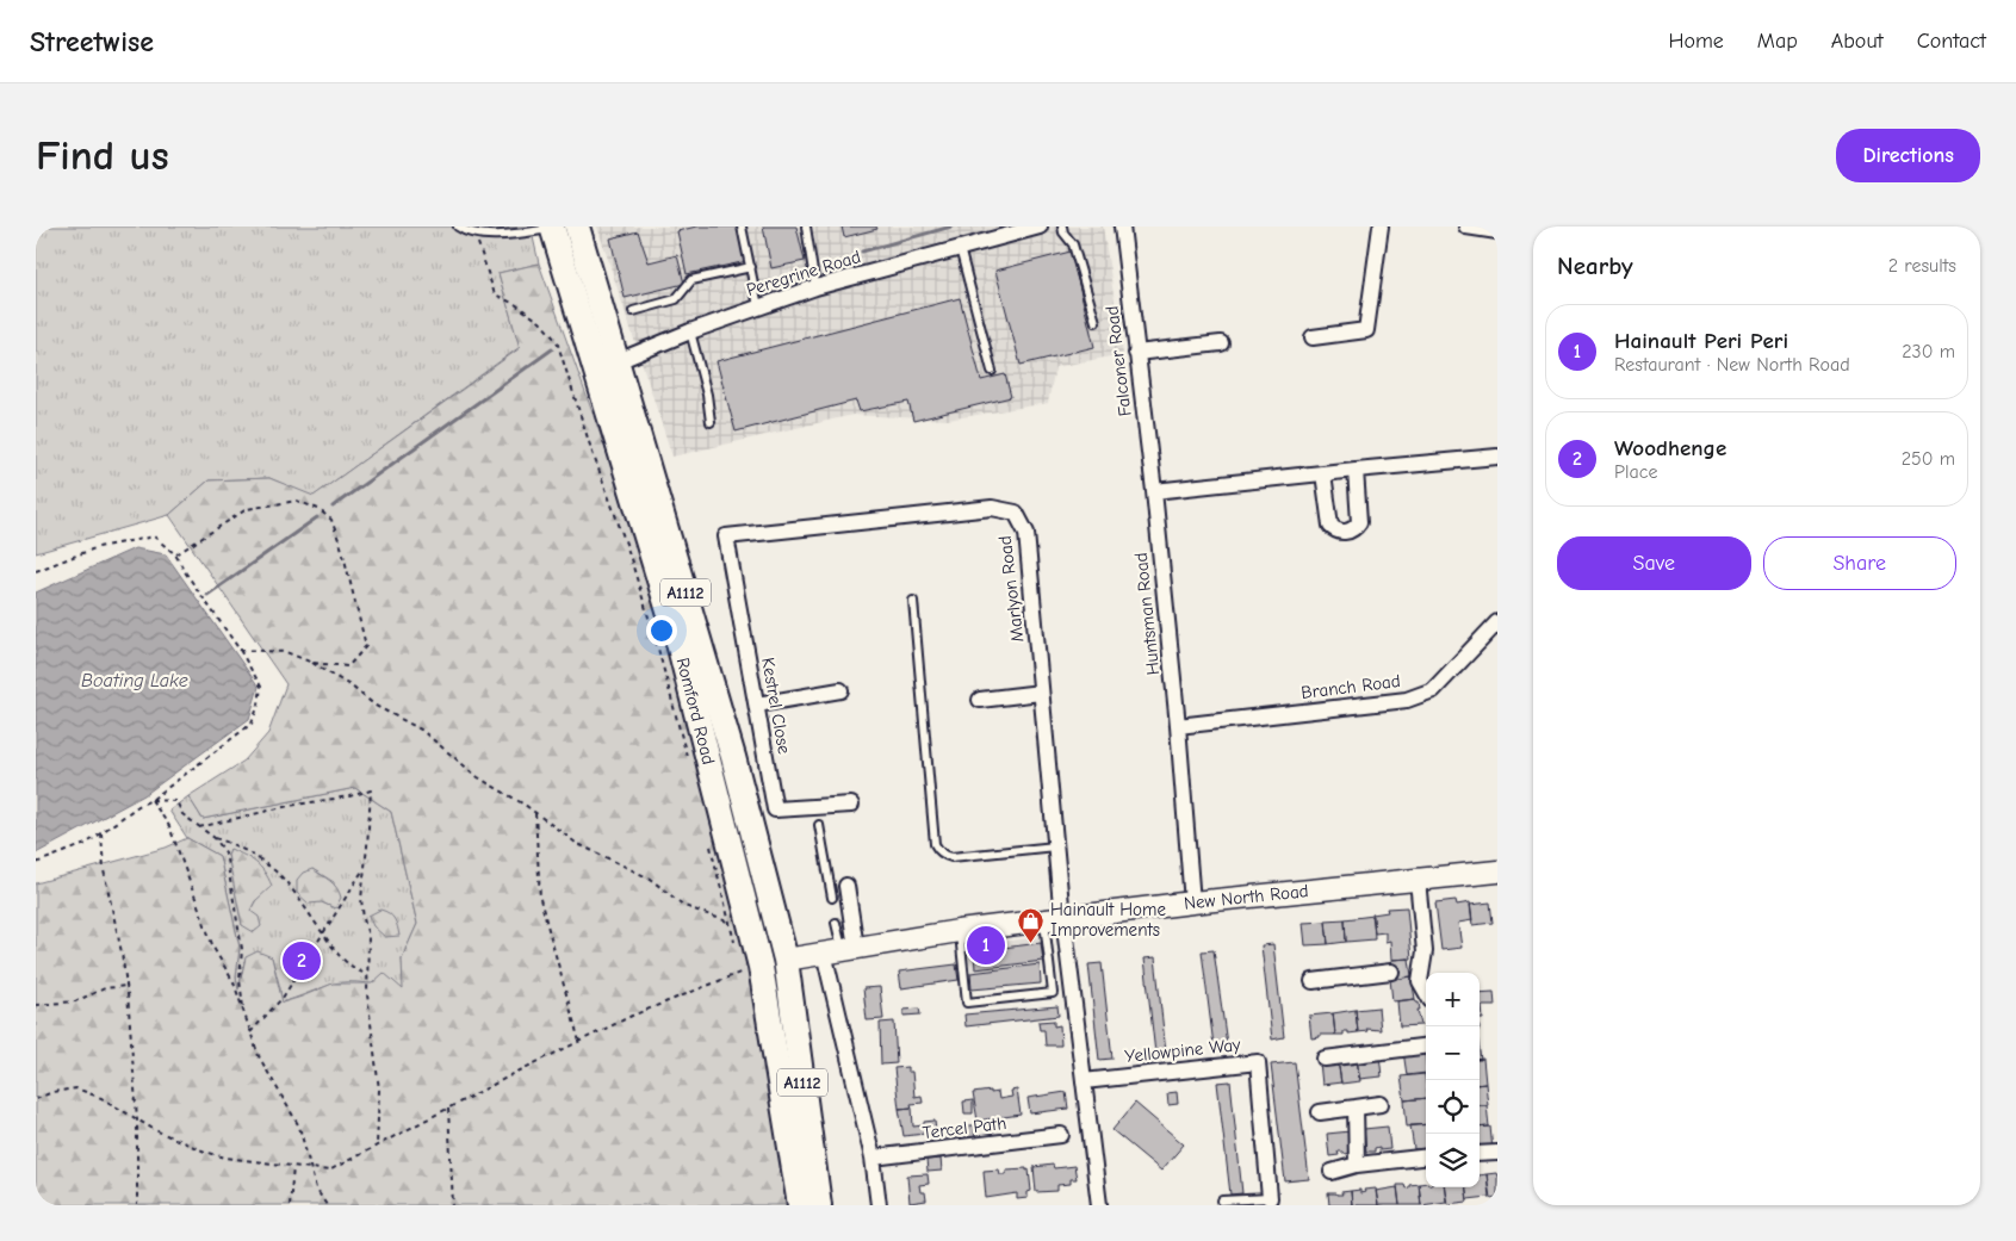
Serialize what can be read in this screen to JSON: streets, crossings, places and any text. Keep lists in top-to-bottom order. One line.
{"streets":{"main road":["A1112","Romford Road"],"street":["Peregrine Road","Falconer Road","Marlyon Road","Huntsman Road","Branch Road","Kestrel Close","New North Road","Yellowpine Way","Tercel Path"]},"crossings":[["Peregrine Road","Romford Road"],["Falconer Road","Huntsman Road"],["Marlyon Road","Kestrel Close"],["Marlyon Road","New North Road"],["Huntsman Road","Branch Road"],["Huntsman Road","New North Road"],["Romford Road","New North Road"]],"water":["Boating Lake"],"places":{"shop":["Hainault Home Improvements"]},"page":{"header":"Streetwise","nav":["Home","Map","About","Contact"],"buttons":["Directions",["Save","Share"]],"title":"Find us","heading":["Nearby","2 results"],"list":[{"mark":"1","name":"Hainault Peri Peri","note":"Restaurant · New North Road","value":"230 m"},{"mark":"2","name":"Woodhenge","note":"Place","value":"250 m"}],"pins":["1","2"],"map_buttons":["+","−"]}}
